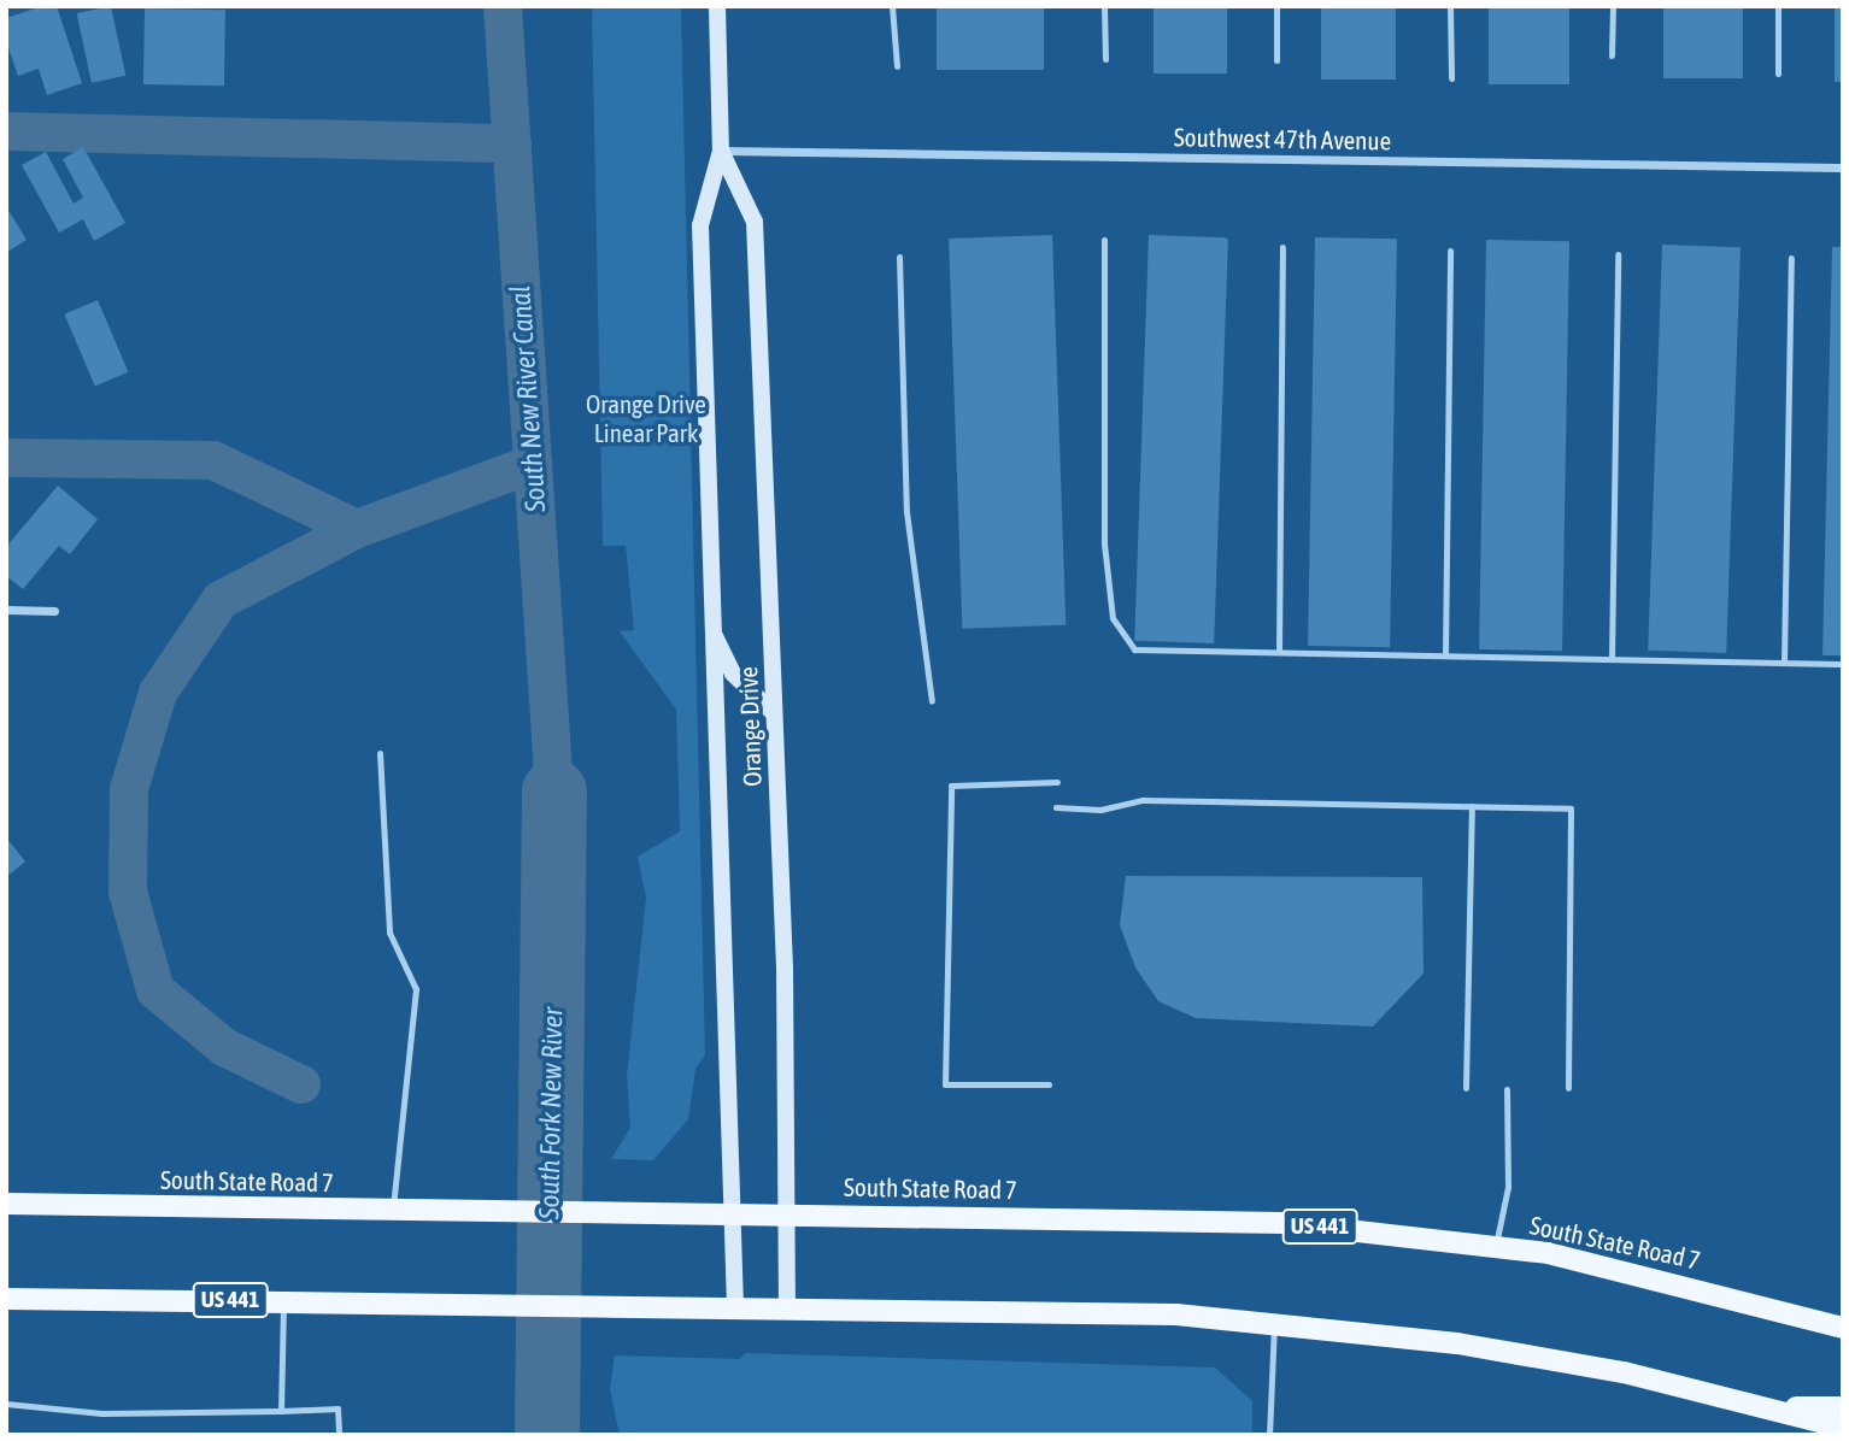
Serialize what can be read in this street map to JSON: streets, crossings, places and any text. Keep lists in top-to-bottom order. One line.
{"streets":{"main road":["South State Road 7","US 441"],"street":["Southwest 47th Avenue","Orange Drive"]},"crossings":[["Southwest 47th Avenue","Orange Drive"],["Orange Drive","South State Road 7"],["Orange Drive","US 441"]],"water":["South New River Canal","South Fork New River"],"parks":["Orange Drive Linear Park"]}
